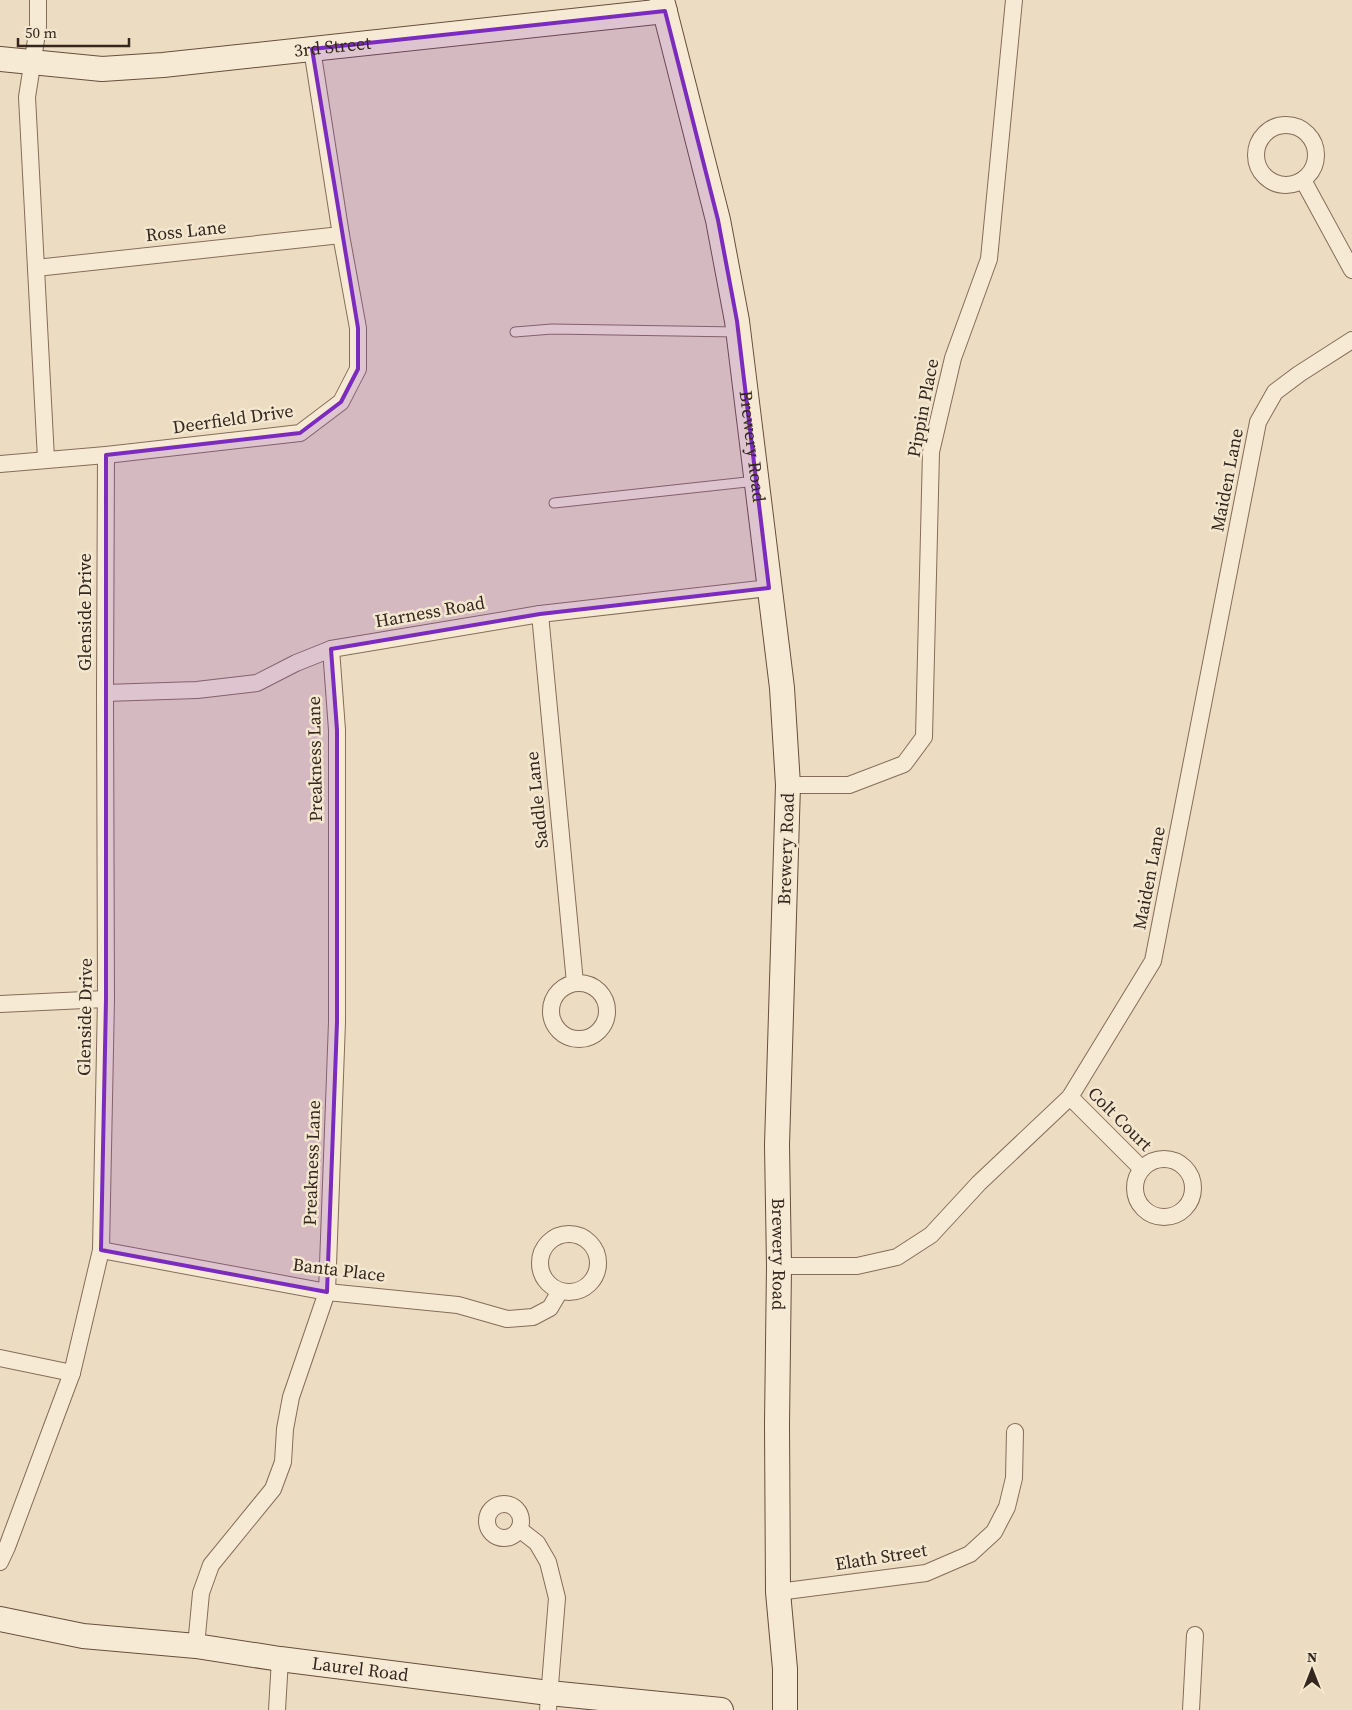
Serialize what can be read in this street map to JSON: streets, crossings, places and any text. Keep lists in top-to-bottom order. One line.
{"streets":{"street":["3rd Street","Ross Lane","Pippin Place","Deerfield Drive","Brewery Road","Maiden Lane","Glenside Drive","Harness Road","Preakness Lane","Saddle Lane","Colt Court","Banta Place","Elath Street","Laurel Road"]},"crossings":[["3rd Street","Deerfield Drive"],["3rd Street","Brewery Road"],["Ross Lane","Deerfield Drive"],["Pippin Place","Brewery Road"],["Deerfield Drive","Glenside Drive"],["Brewery Road","Maiden Lane"],["Brewery Road","Harness Road"],["Brewery Road","Elath Street"],["Maiden Lane","Colt Court"],["Glenside Drive","Harness Road"],["Glenside Drive","Banta Place"],["Harness Road","Preakness Lane"],["Harness Road","Saddle Lane"],["Preakness Lane","Banta Place"],["Preakness Lane","Laurel Road"]],"scale_bar":"50 m","north":"top"}
